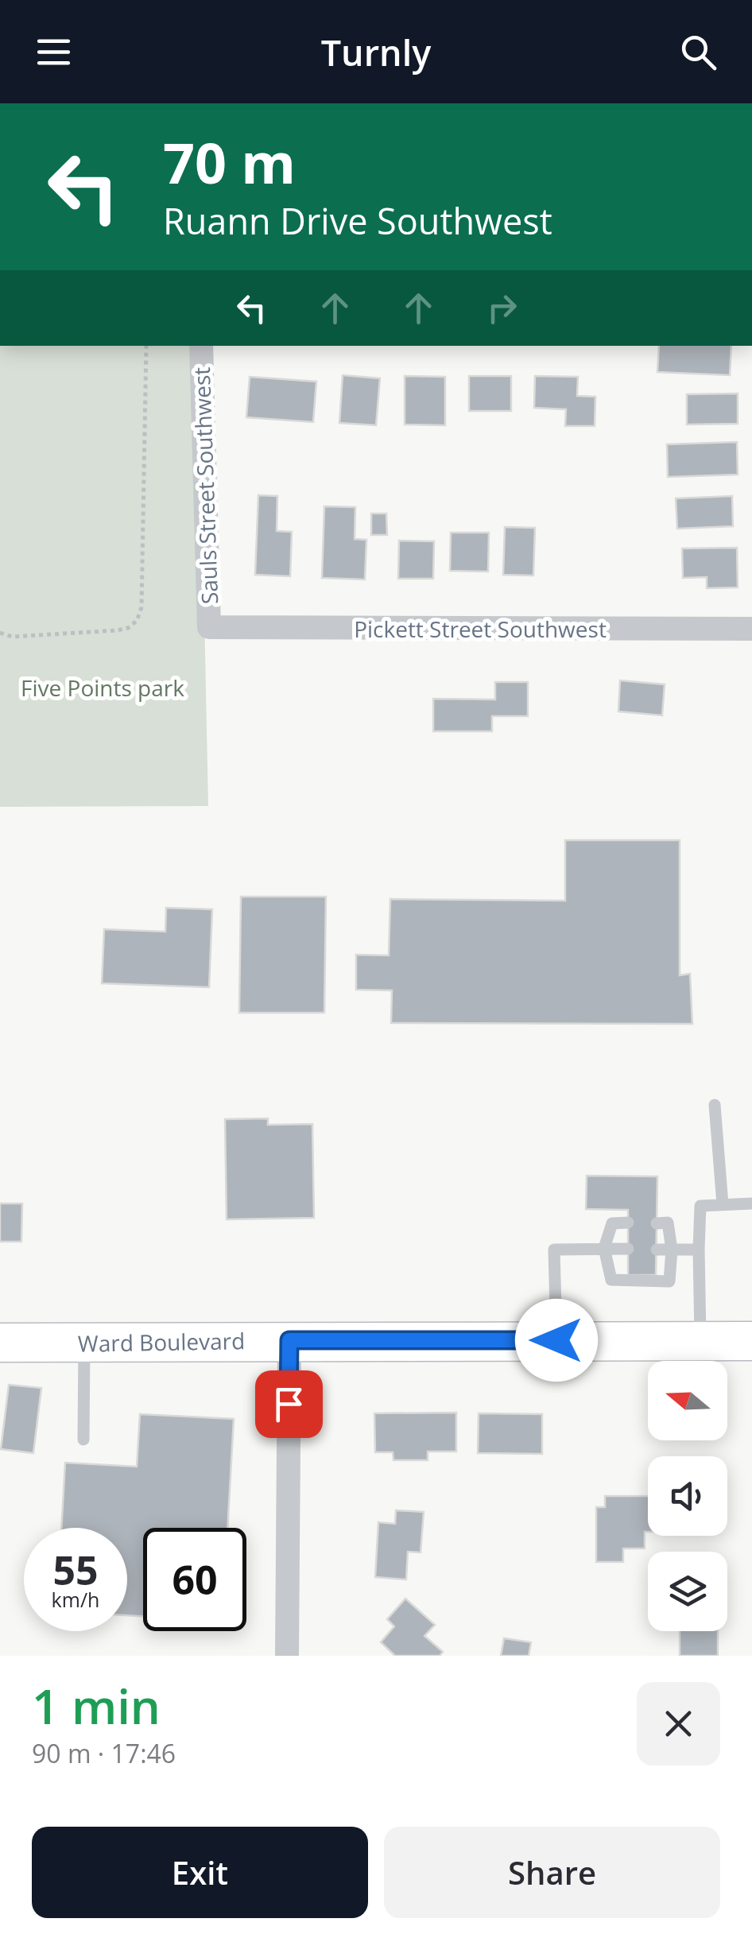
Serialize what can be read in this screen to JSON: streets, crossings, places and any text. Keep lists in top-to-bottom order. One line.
{"streets":{"main road":["Ward Boulevard"],"street":["Sauls Street Southwest","Pickett Street Southwest"]},"crossings":[["Sauls Street Southwest","Pickett Street Southwest"]],"parks":["Five Points park"],"north":"left","page":{"header":"Turnly","turn":["70 m","Ruann Drive Southwest"],"speed":"55 km/h","limit":"60","heading":["1 min","90 m · 17:46"],"buttons":["Exit","Share"]}}
